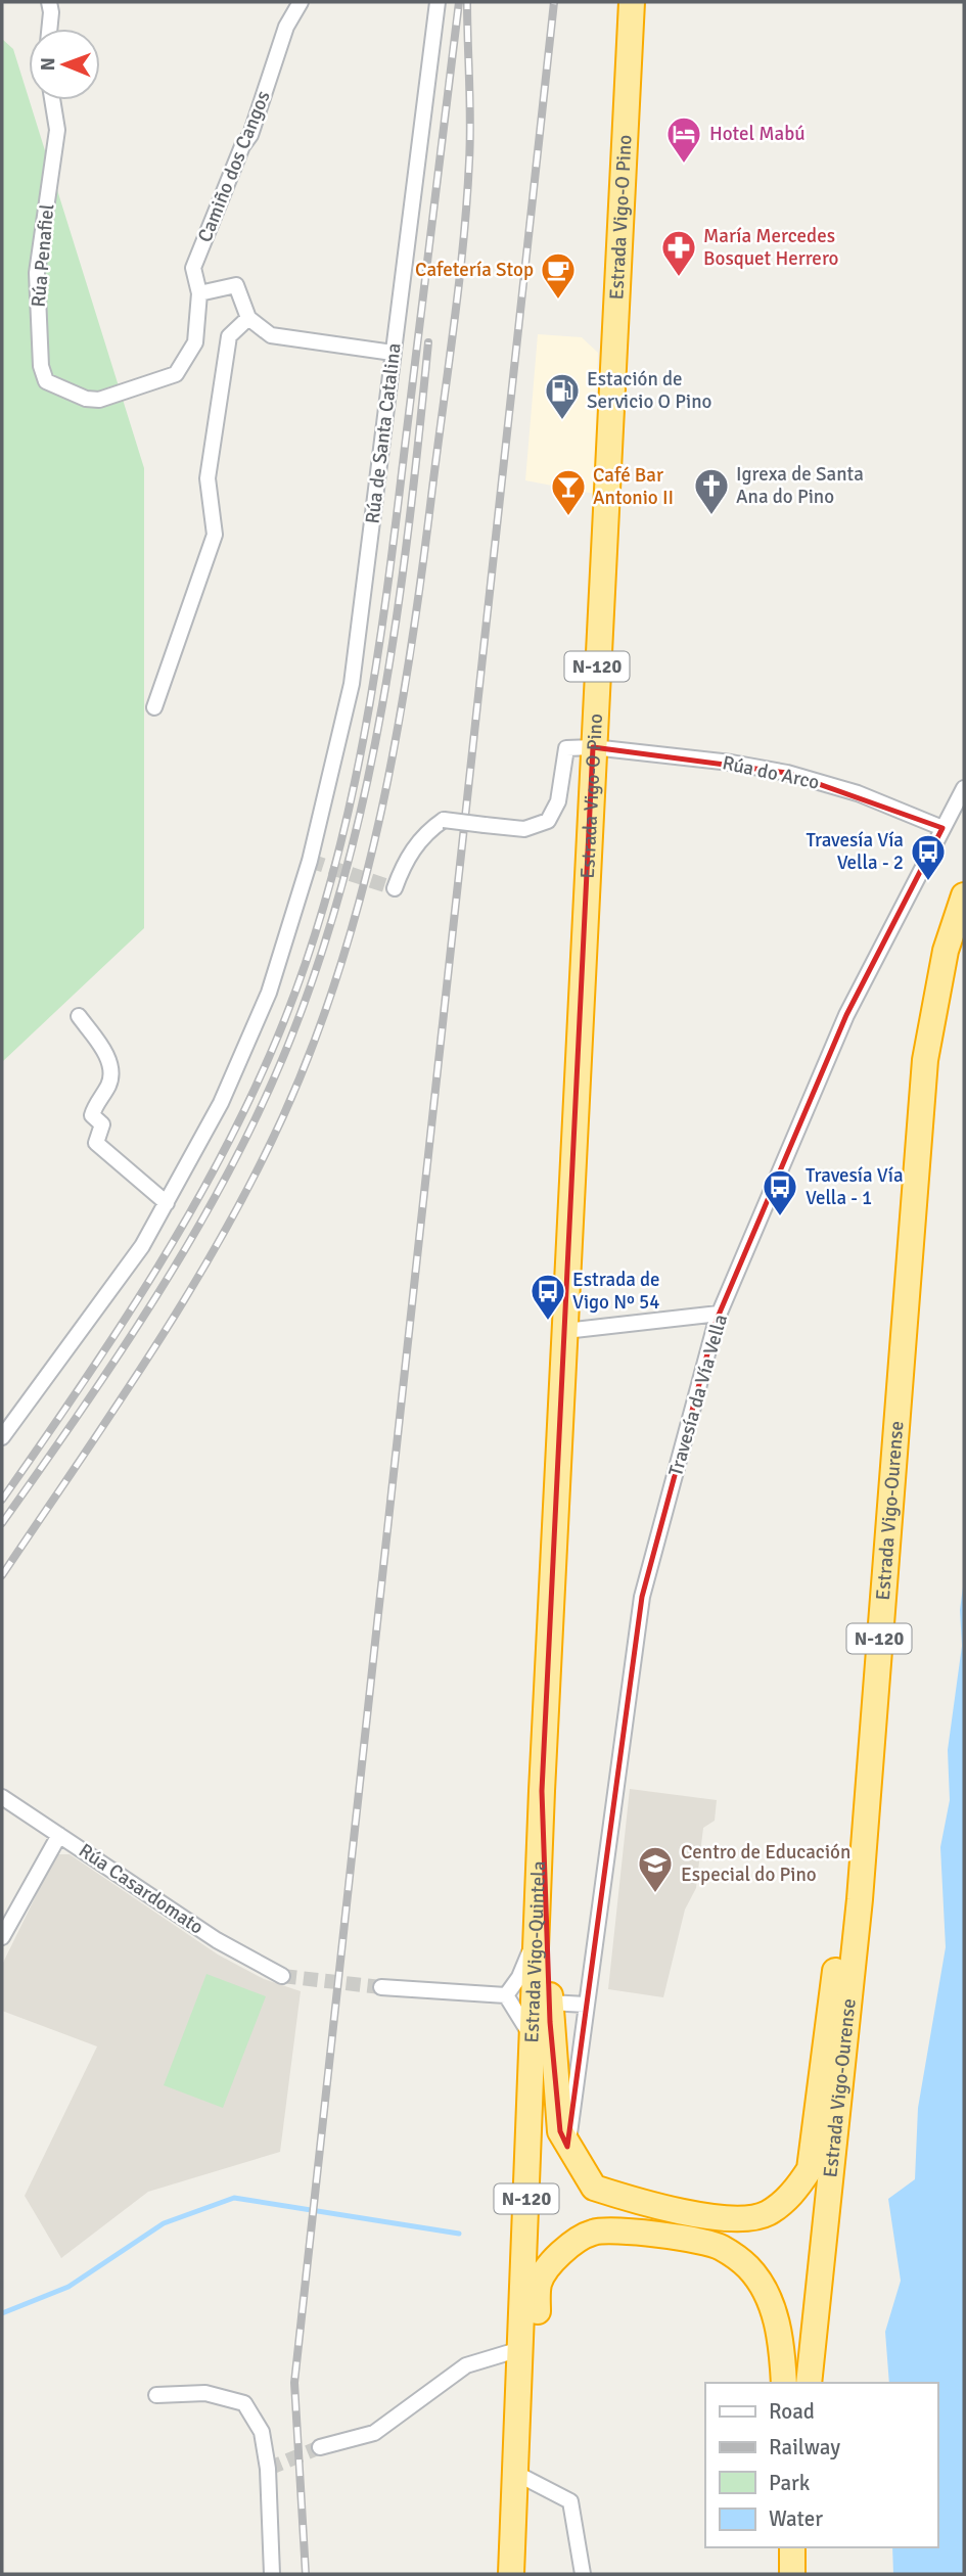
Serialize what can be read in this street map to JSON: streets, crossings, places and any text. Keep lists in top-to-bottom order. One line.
{"streets":{"highway":["Estrada Vigo-O Pino","N-120","Estrada Vigo-Ourense","Estrada Vigo-Quintela"],"street":["Camiño dos Cangos","Rúa Penafiel","Rúa de Santa Catalina","Rúa do Arco","Travesía da Vía Vella","Rúa Casardomato"]},"crossings":[["Camiño dos Cangos","Rúa Penafiel"],["Estrada Vigo-O Pino","Rúa do Arco"],["Estrada Vigo-O Pino","Estrada Vigo-Quintela"],["Rúa do Arco","Travesía da Vía Vella"]],"places":{"hotel":["Hotel Mabú"],"pharmacy":["María Mercedes Bosquet Herrero"],"cafe":["Cafetería Stop"],"fuel station":["Estación de Servicio O Pino"],"church":["Igrexa de Santa Ana do Pino"],"bar":["Café Bar Antonio II"],"bus stop":["Travesía Vía Vella - 2","Travesía Vía Vella - 1","Estrada de Vigo Nº 54"],"school or university":["Centro de Educación Especial do Pino"]},"legend":["Road","Railway","Park","Water"],"north":"left"}
